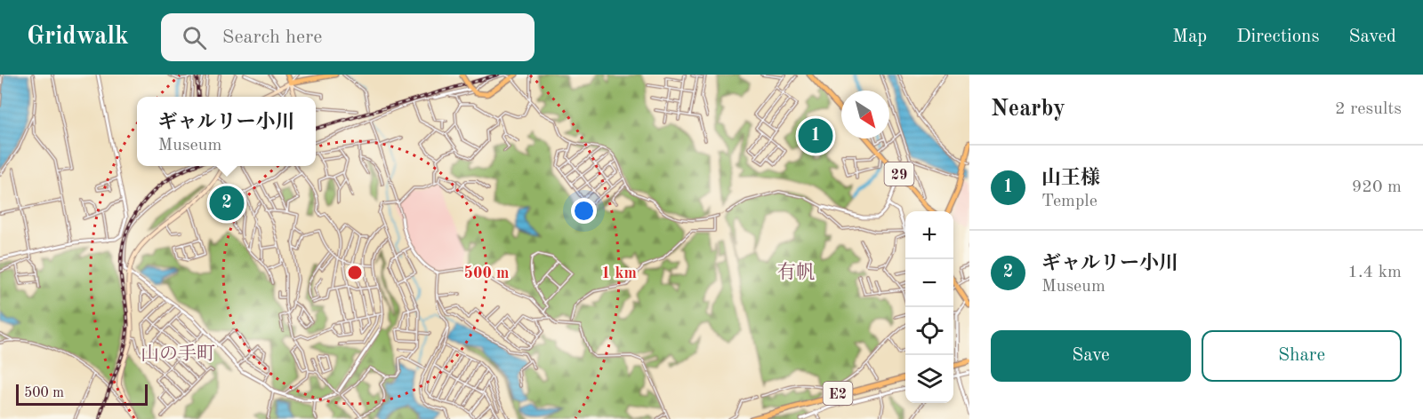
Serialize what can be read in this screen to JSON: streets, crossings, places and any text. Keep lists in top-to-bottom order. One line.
{"streets":{"highway":["E2"],"main road":["29"]},"districts":["有帆","山の手町"],"scale_bar":"500 m","north":"bottom right","page":{"header":"Gridwalk","search":"Search here","nav":["Map","Directions","Saved"],"heading":["Nearby","2 results"],"popup":["ギャルリー小川","Museum"],"pins":["1","2"],"list":[{"mark":"1","name":"山王様","note":"Temple","value":"920 m"},{"mark":"2","name":"ギャルリー小川","note":"Museum","value":"1.4 km"}],"map_buttons":["+","−"],"buttons":["Save","Share"],"scale":"500 m"},"rings":["500 m","1 km"]}
